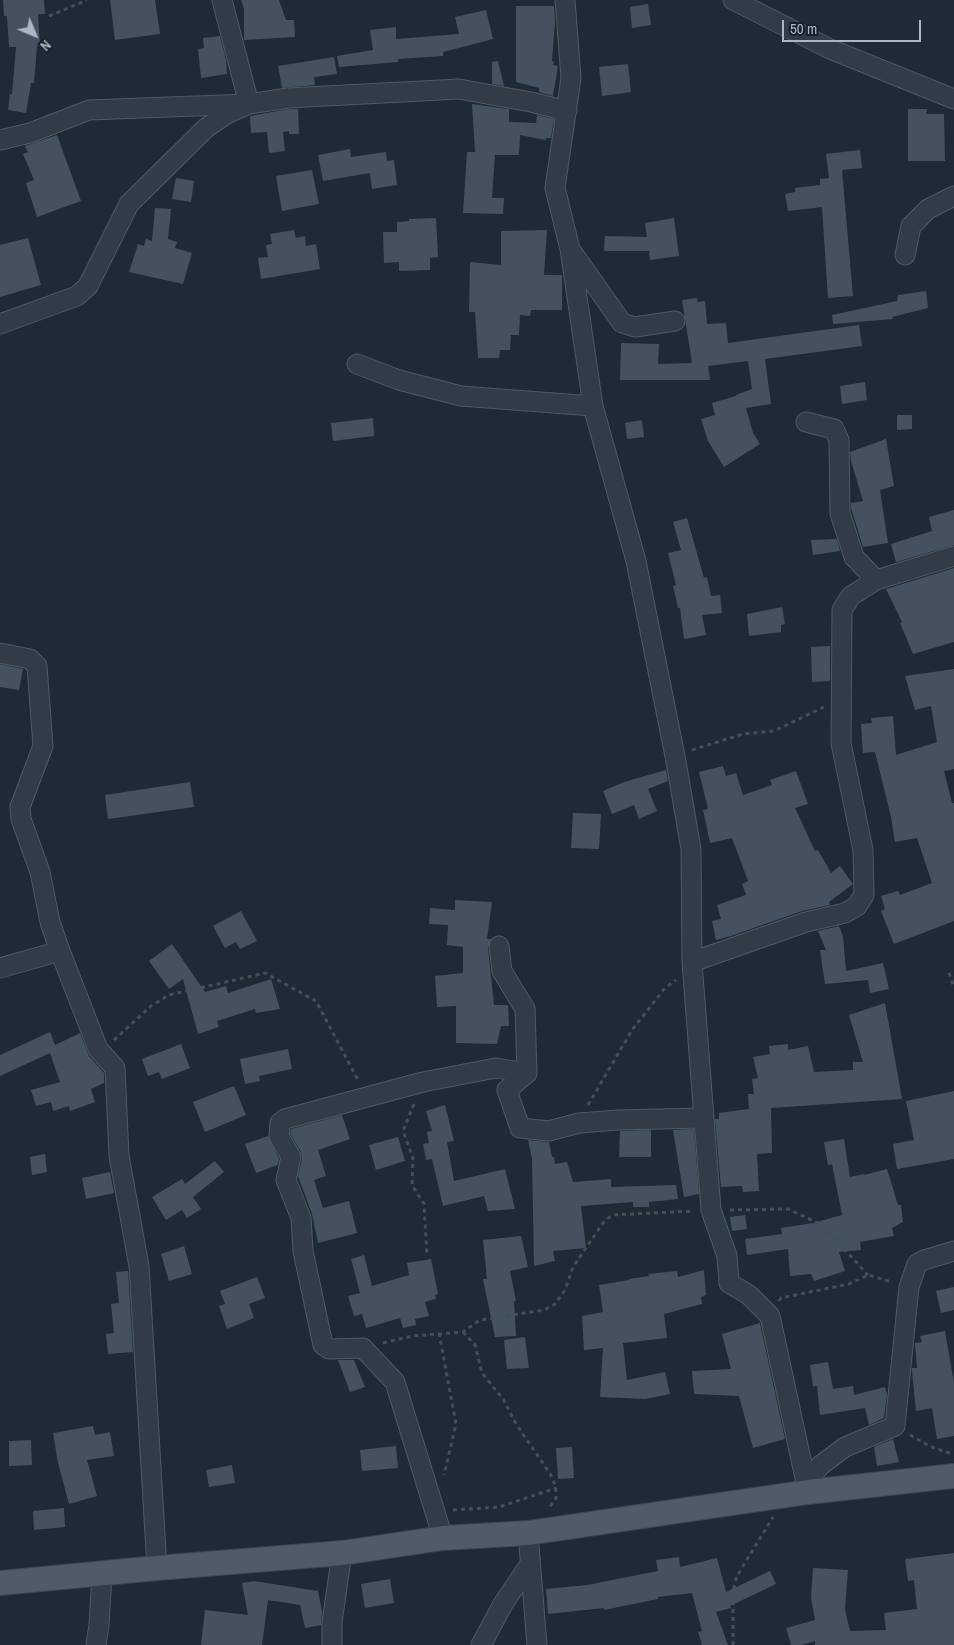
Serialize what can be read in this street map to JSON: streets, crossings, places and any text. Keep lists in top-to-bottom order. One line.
{"scale_bar":"50 m","north":"bottom right"}
